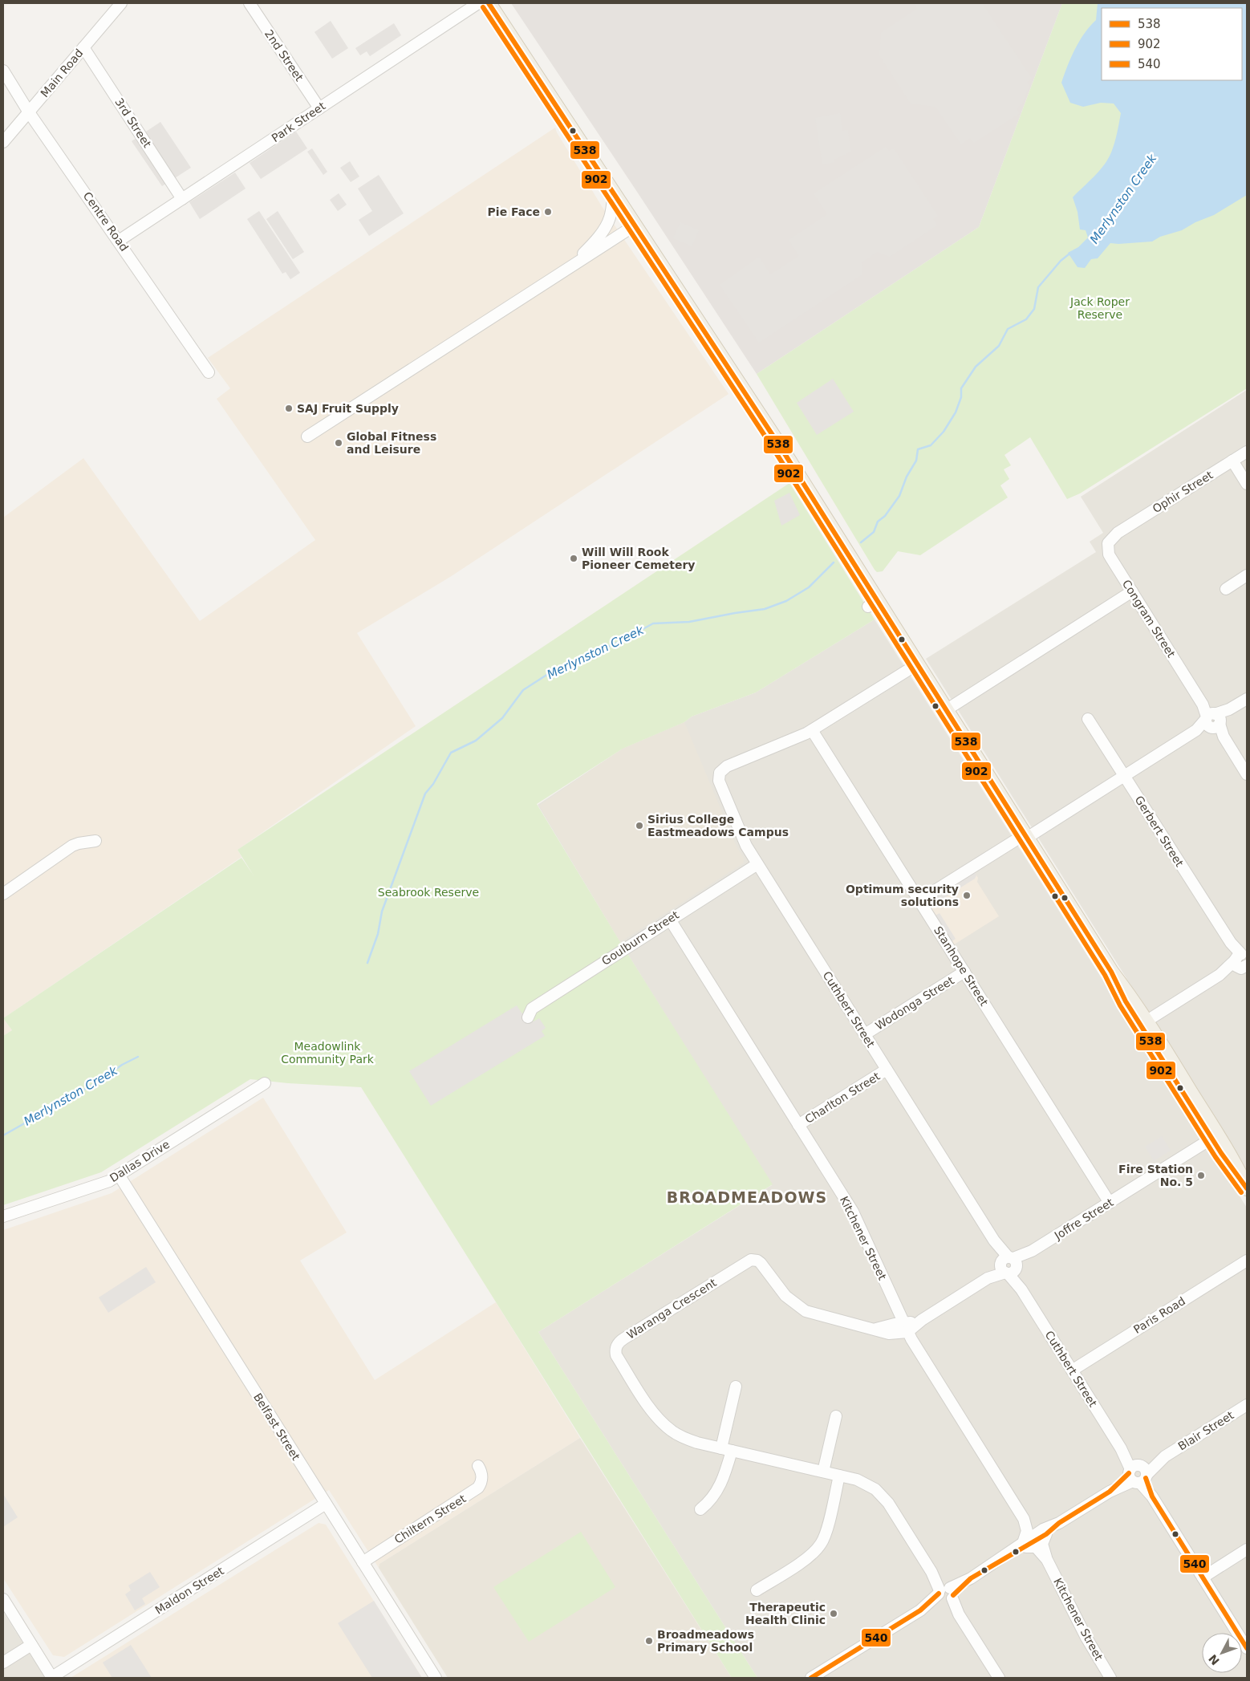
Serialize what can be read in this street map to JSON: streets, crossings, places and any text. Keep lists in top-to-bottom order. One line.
{"streets":{"street":["2nd Street","Main Road","Park Street","3rd Street","Centre Road","Ophir Street","Congram Street","Gerbert Street","Goulburn Street","Stanhope Street","Wodonga Street","Cuthbert Street","Charlton Street","Dallas Drive","Joffre Street","Kitchener Street","Waranga Crescent","Paris Road","Belfast Street","Blair Street","Chiltern Street","Maldon Street"]},"crossings":[["2nd Street","Park Street"],["Main Road","3rd Street"],["Main Road","Centre Road"],["Park Street","3rd Street"],["Park Street","Centre Road"],["Ophir Street","Congram Street"],["Goulburn Street","Cuthbert Street"],["Goulburn Street","Kitchener Street"],["Stanhope Street","Wodonga Street"],["Stanhope Street","Cuthbert Street"],["Stanhope Street","Joffre Street"],["Wodonga Street","Cuthbert Street"],["Cuthbert Street","Charlton Street"],["Cuthbert Street","Joffre Street"],["Cuthbert Street","Paris Road"],["Cuthbert Street","Blair Street"],["Charlton Street","Kitchener Street"],["Dallas Drive","Belfast Street"],["Joffre Street","Kitchener Street"],["Joffre Street","Waranga Crescent"],["Kitchener Street","Waranga Crescent"],["Waranga Crescent","Blair Street"],["Belfast Street","Chiltern Street"],["Belfast Street","Maldon Street"]],"districts":["BROADMEADOWS"],"water":["Merlynston Creek"],"parks":["Jack Roper Reserve","Seabrook Reserve","Meadowlink Community Park"],"places":["Pie Face","SAJ Fruit Supply","Global Fitness and Leisure","Will Will Rook Pioneer Cemetery","Sirius College Eastmeadows Campus","Optimum security solutions","Fire Station No. 5","Therapeutic Health Clinic","Broadmeadows Primary School"],"lines":["transit line 538","transit line 902","transit line 540"],"legend":["538","902","540"],"north":"bottom left"}
